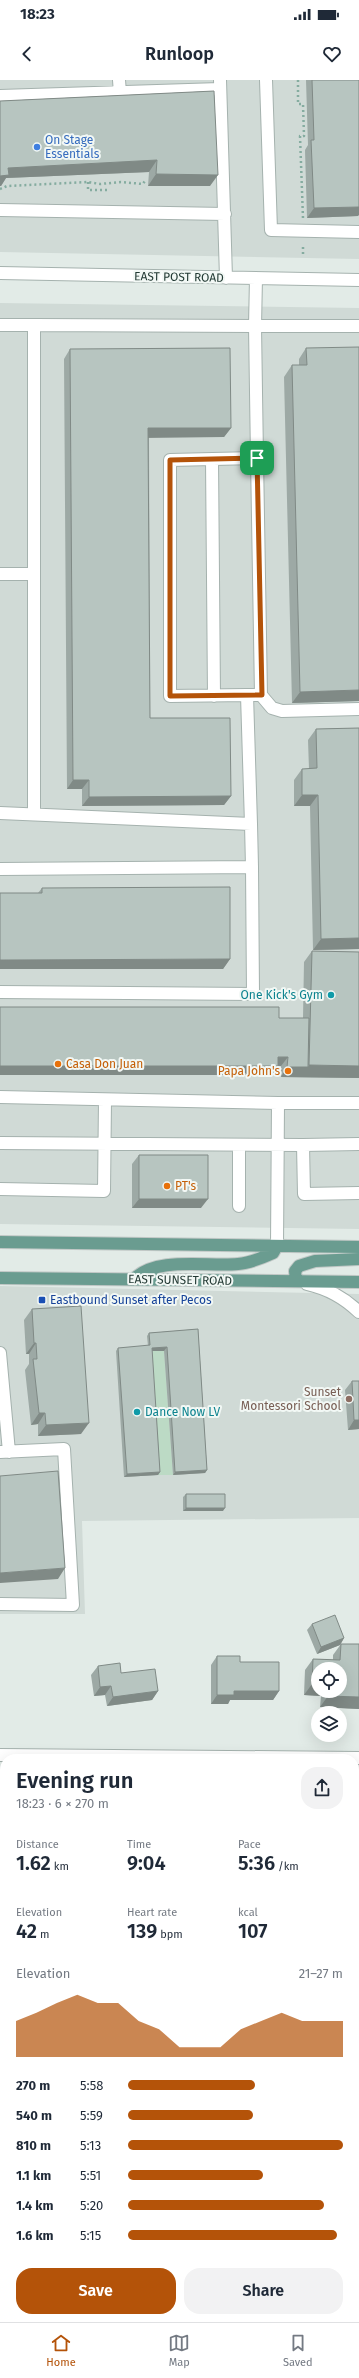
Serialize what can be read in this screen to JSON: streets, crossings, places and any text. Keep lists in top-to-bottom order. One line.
{"streets":{"main road":["EAST SUNSET ROAD"],"street":["EAST POST ROAD"]},"places":{"other":["On Stage Essentials","One Kick's Gym","Casa Don Juan","Papa John's","PT's","Sunset Montessori School","Dance Now LV"],"transit":["Eastbound Sunset after Pecos"]},"page":{"status":"18:23","header":"Runloop","heading":["Evening run","18:23 · 6 × 270 m"],"stats":[["Distance","1.62 km"],["Time","9:04"],["Pace","5:36 /km"],["Elevation","42 m"],["Heart rate","139 bpm"],["kcal","107"]],"chart":["Elevation","21–27 m"],"list":[{"name":"270 m","note":"5:58"},{"name":"540 m","note":"5:59"},{"name":"810 m","note":"5:13"},{"name":"1.1 km","note":"5:51"},{"name":"1.4 km","note":"5:20"},{"name":"1.6 km","note":"5:15"}],"buttons":["Save","Share"],"tabs":["Home","Map","Saved"]}}
